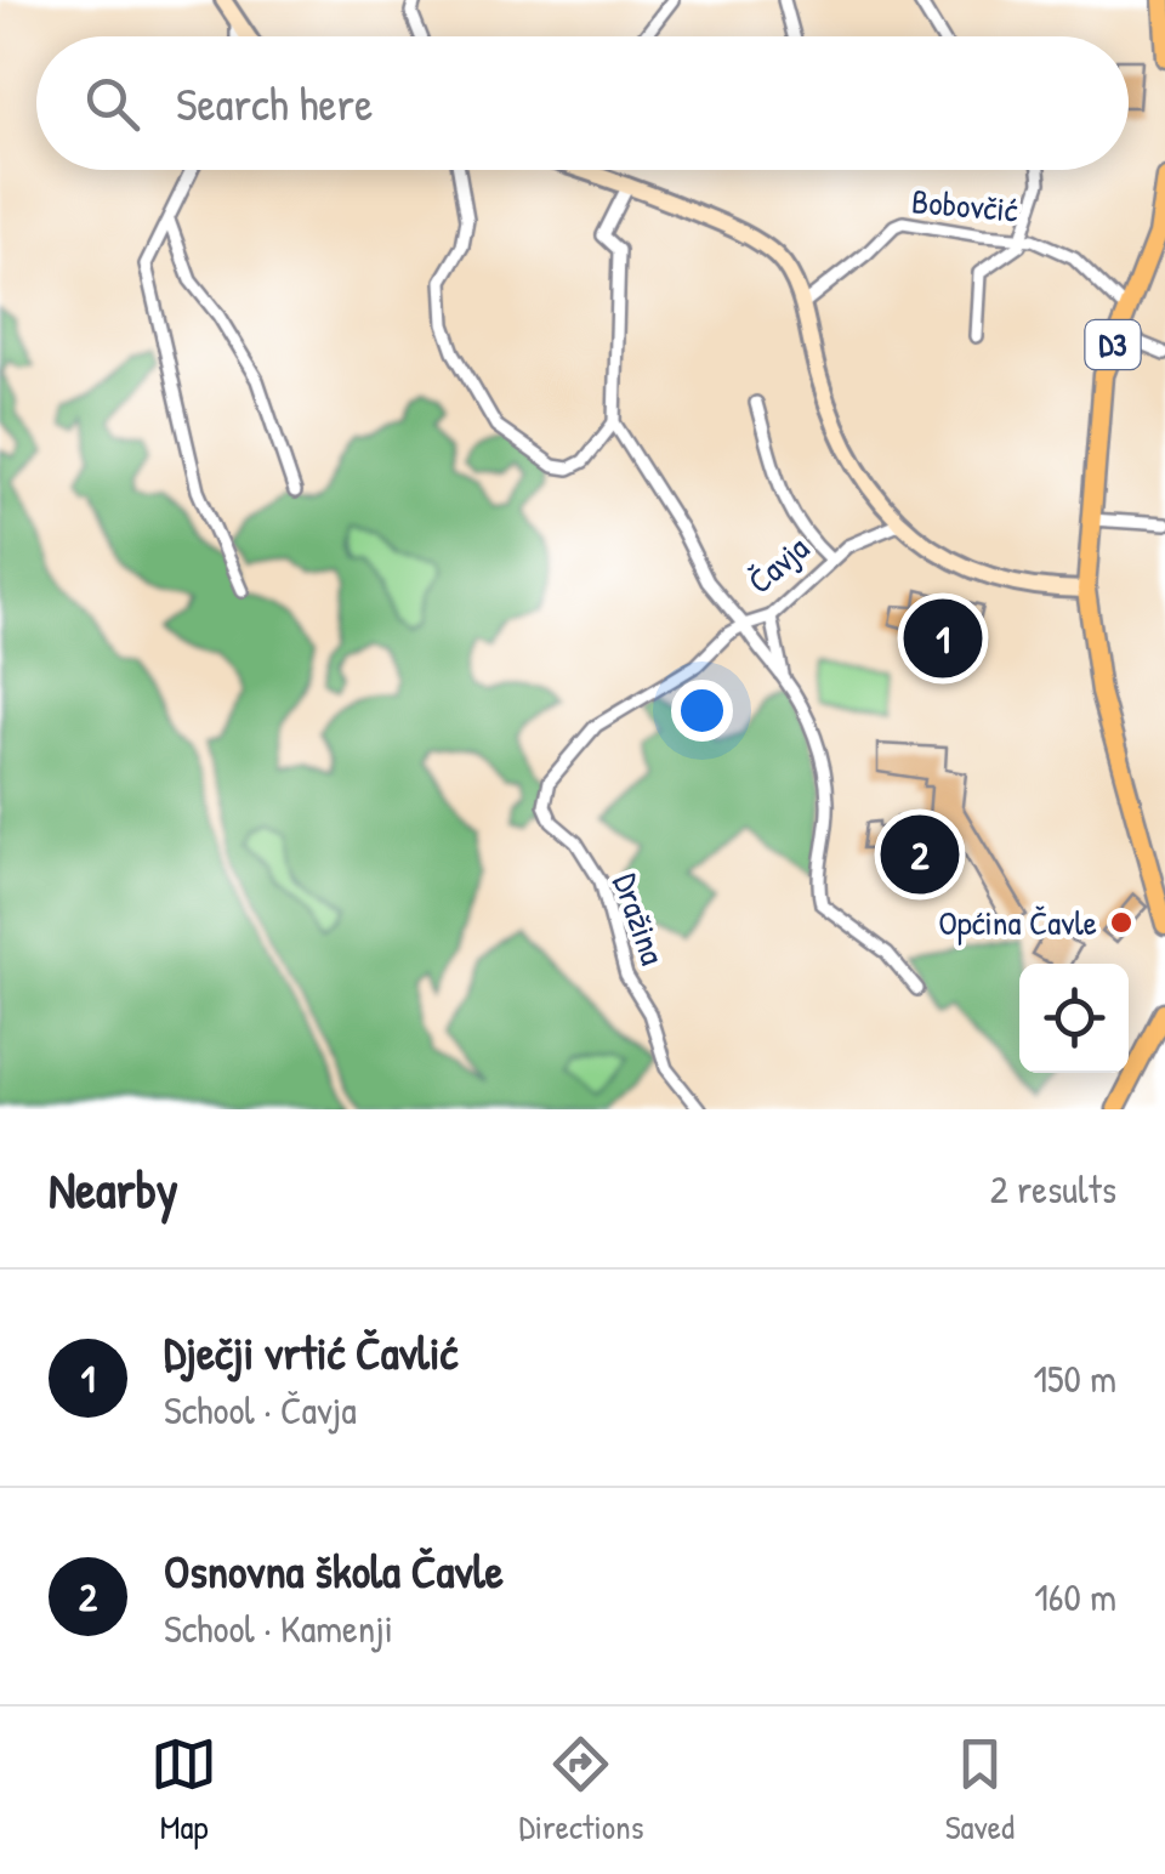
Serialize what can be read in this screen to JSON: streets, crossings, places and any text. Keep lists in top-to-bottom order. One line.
{"streets":{"main road":["D3"],"street":["Bobovčić","Čavja","Dražina"]},"crossings":[["Bobovčić","D3"],["Čavja","Dražina"]],"places":["Općina Čavle"],"page":{"search":"Search here","pins":["1","2"],"heading":["Nearby","2 results"],"list":[{"mark":"1","name":"Dječji vrtić Čavlić","note":"School · Čavja","value":"150 m"},{"mark":"2","name":"Osnovna škola Čavle","note":"School · Kamenji","value":"160 m"}],"nav":["Map","Directions","Saved"]}}
